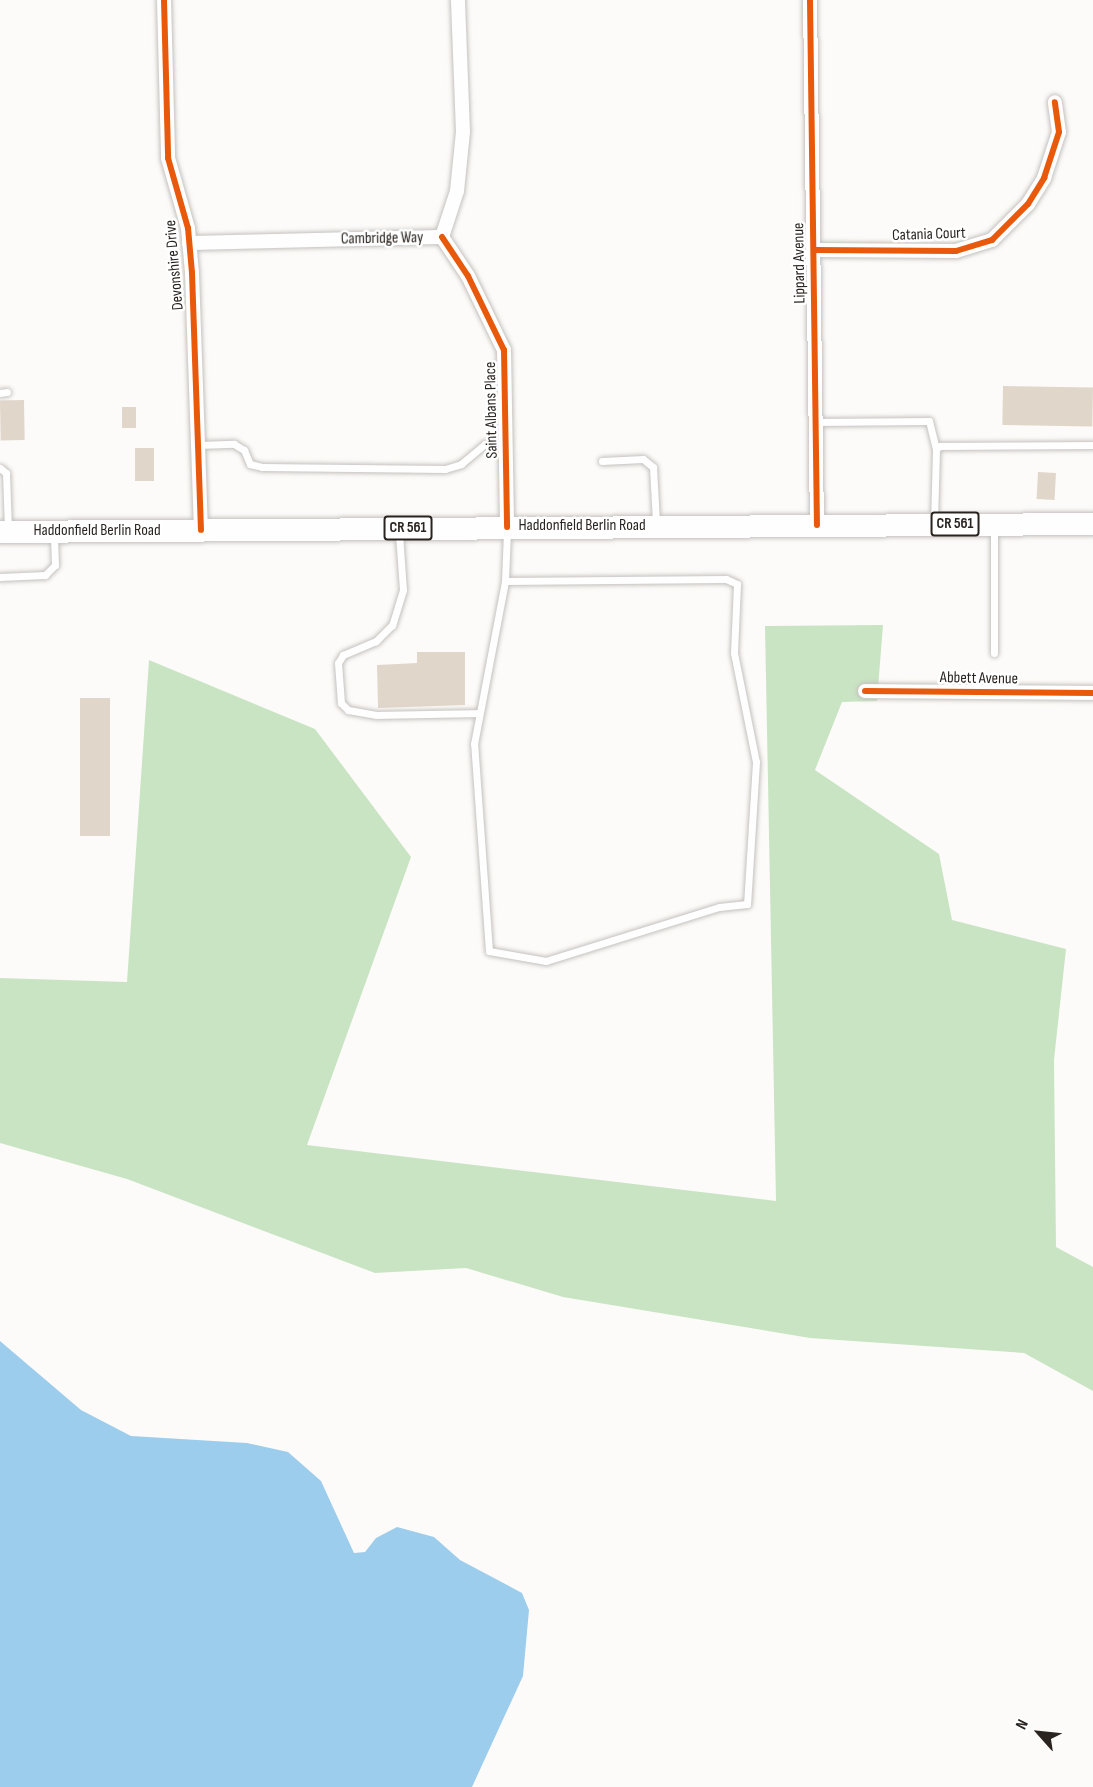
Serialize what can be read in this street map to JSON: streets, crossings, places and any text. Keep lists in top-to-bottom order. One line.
{"streets":{"main road":["CR 561","Haddonfield Berlin Road"],"street":["Catania Court","Cambridge Way","Lippard Avenue","Devonshire Drive","Saint Albans Place","Abbett Avenue"]},"crossings":[["Catania Court","Lippard Avenue"],["Cambridge Way","Devonshire Drive"],["Cambridge Way","Saint Albans Place"],["Lippard Avenue","Haddonfield Berlin Road"],["Devonshire Drive","Haddonfield Berlin Road"],["Saint Albans Place","Haddonfield Berlin Road"]],"north":"top left"}
